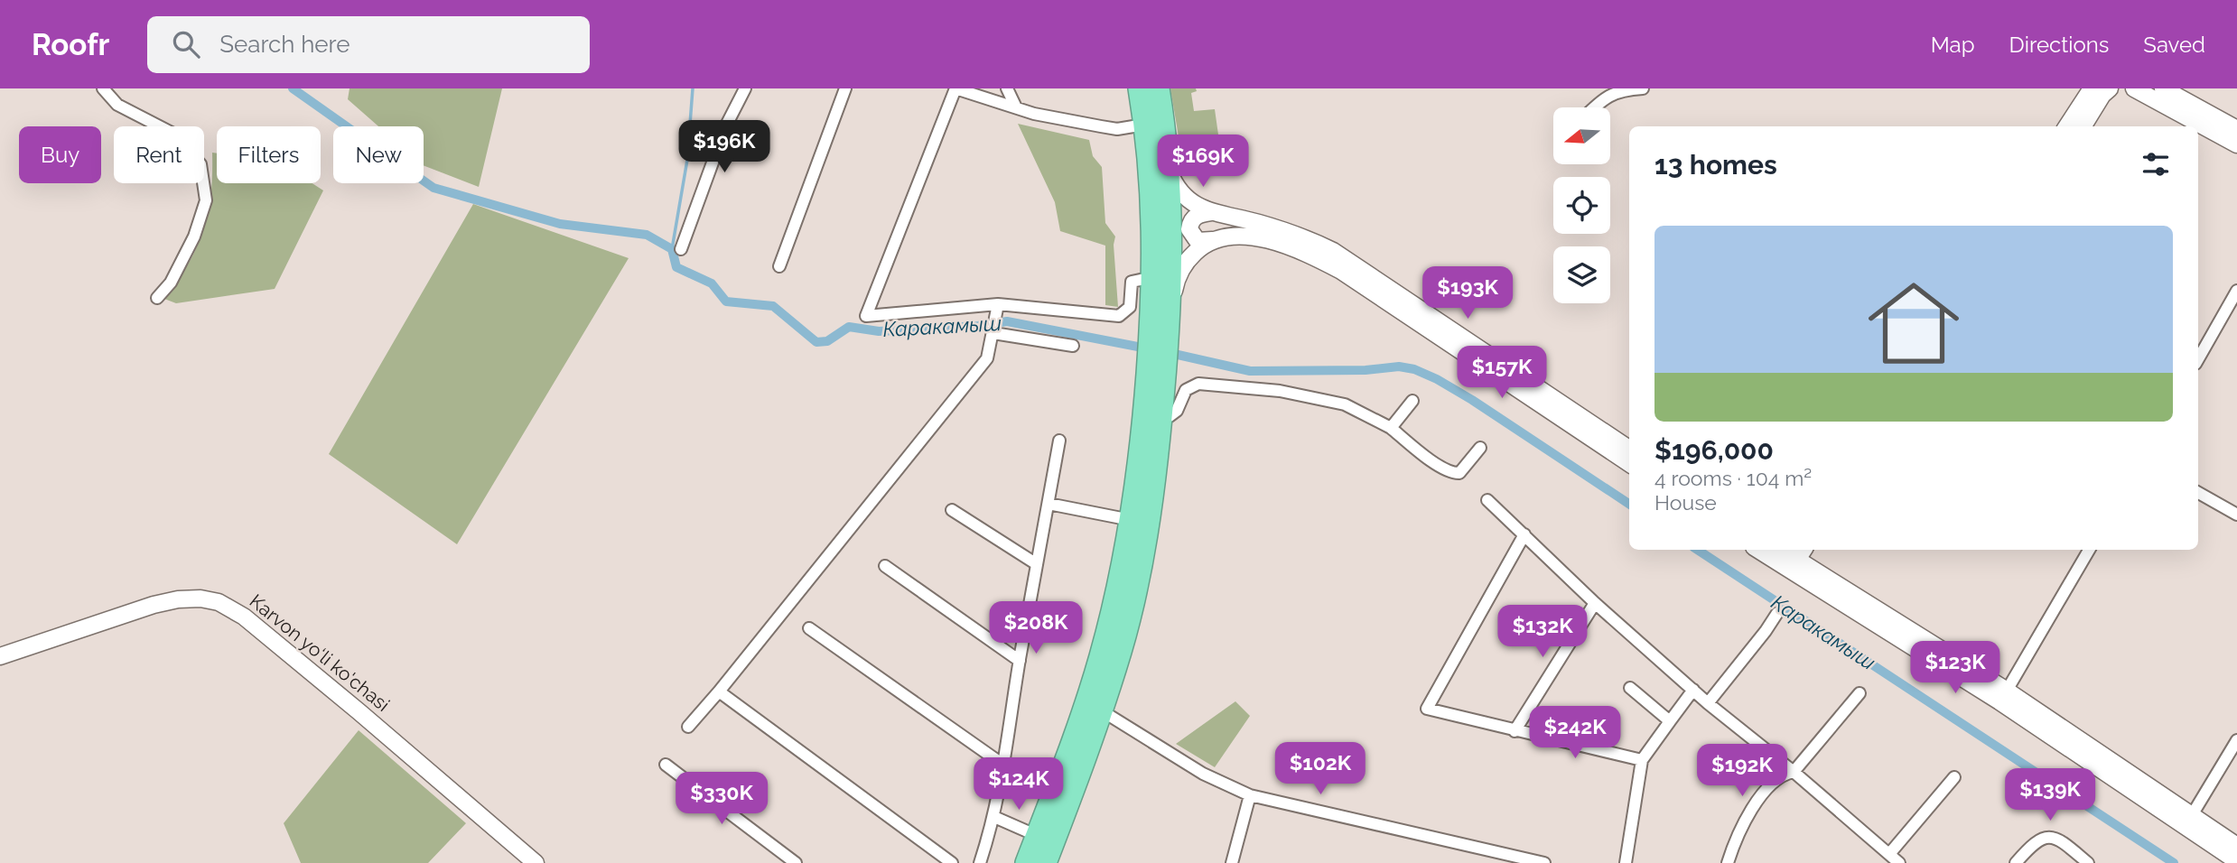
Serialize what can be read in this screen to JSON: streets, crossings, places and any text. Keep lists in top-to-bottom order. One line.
{"streets":{"main road":["Karvon yo‘li ko'chasi"]},"water":["Каракамыш"],"north":"left","page":{"header":"Roofr","search":"Search here","nav":["Map","Directions","Saved"],"price":["$196K","$169K","$193K","$157K","$208K","$132K","$123K","$242K","$102K","$192K","$124K","$139K","$330K"],"chip":["Buy","Rent","Filters","New"],"heading":"13 homes","list":[{"name":"$196,000","note":"4 rooms · 104 m² · House"}]}}
